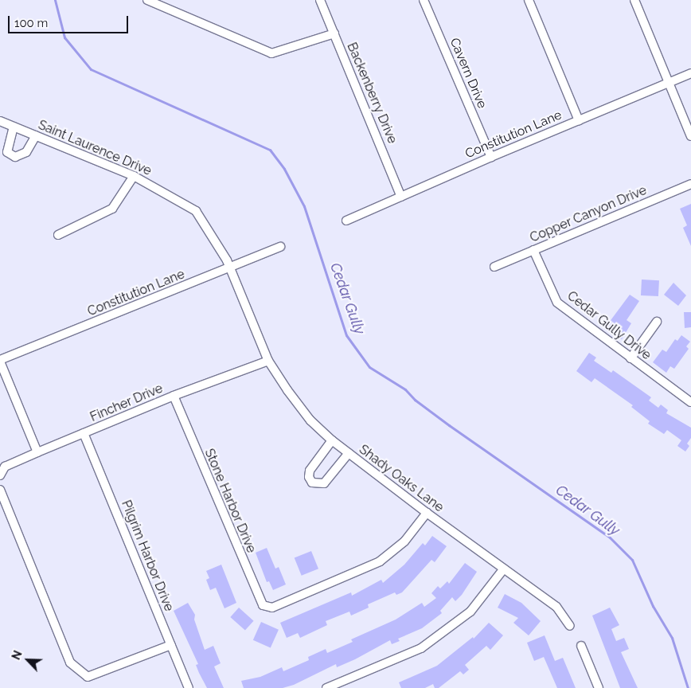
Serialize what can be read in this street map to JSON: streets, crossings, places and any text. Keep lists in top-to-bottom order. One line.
{"streets":{"street":["Cavern Drive","Backenberry Drive","Constitution Lane","Saint Laurence Drive","Copper Canyon Drive","Cedar Gully Drive","Fincher Drive","Shady Oaks Lane","Stone Harbor Drive","Pilgrim Harbor Drive"]},"crossings":[["Cavern Drive","Constitution Lane"],["Backenberry Drive","Constitution Lane"],["Constitution Lane","Saint Laurence Drive"],["Saint Laurence Drive","Shady Oaks Lane"],["Copper Canyon Drive","Cedar Gully Drive"],["Fincher Drive","Shady Oaks Lane"],["Fincher Drive","Stone Harbor Drive"],["Fincher Drive","Pilgrim Harbor Drive"],["Shady Oaks Lane","Stone Harbor Drive"]],"water":["Cedar Gully"],"scale_bar":"100 m","north":"top left"}
